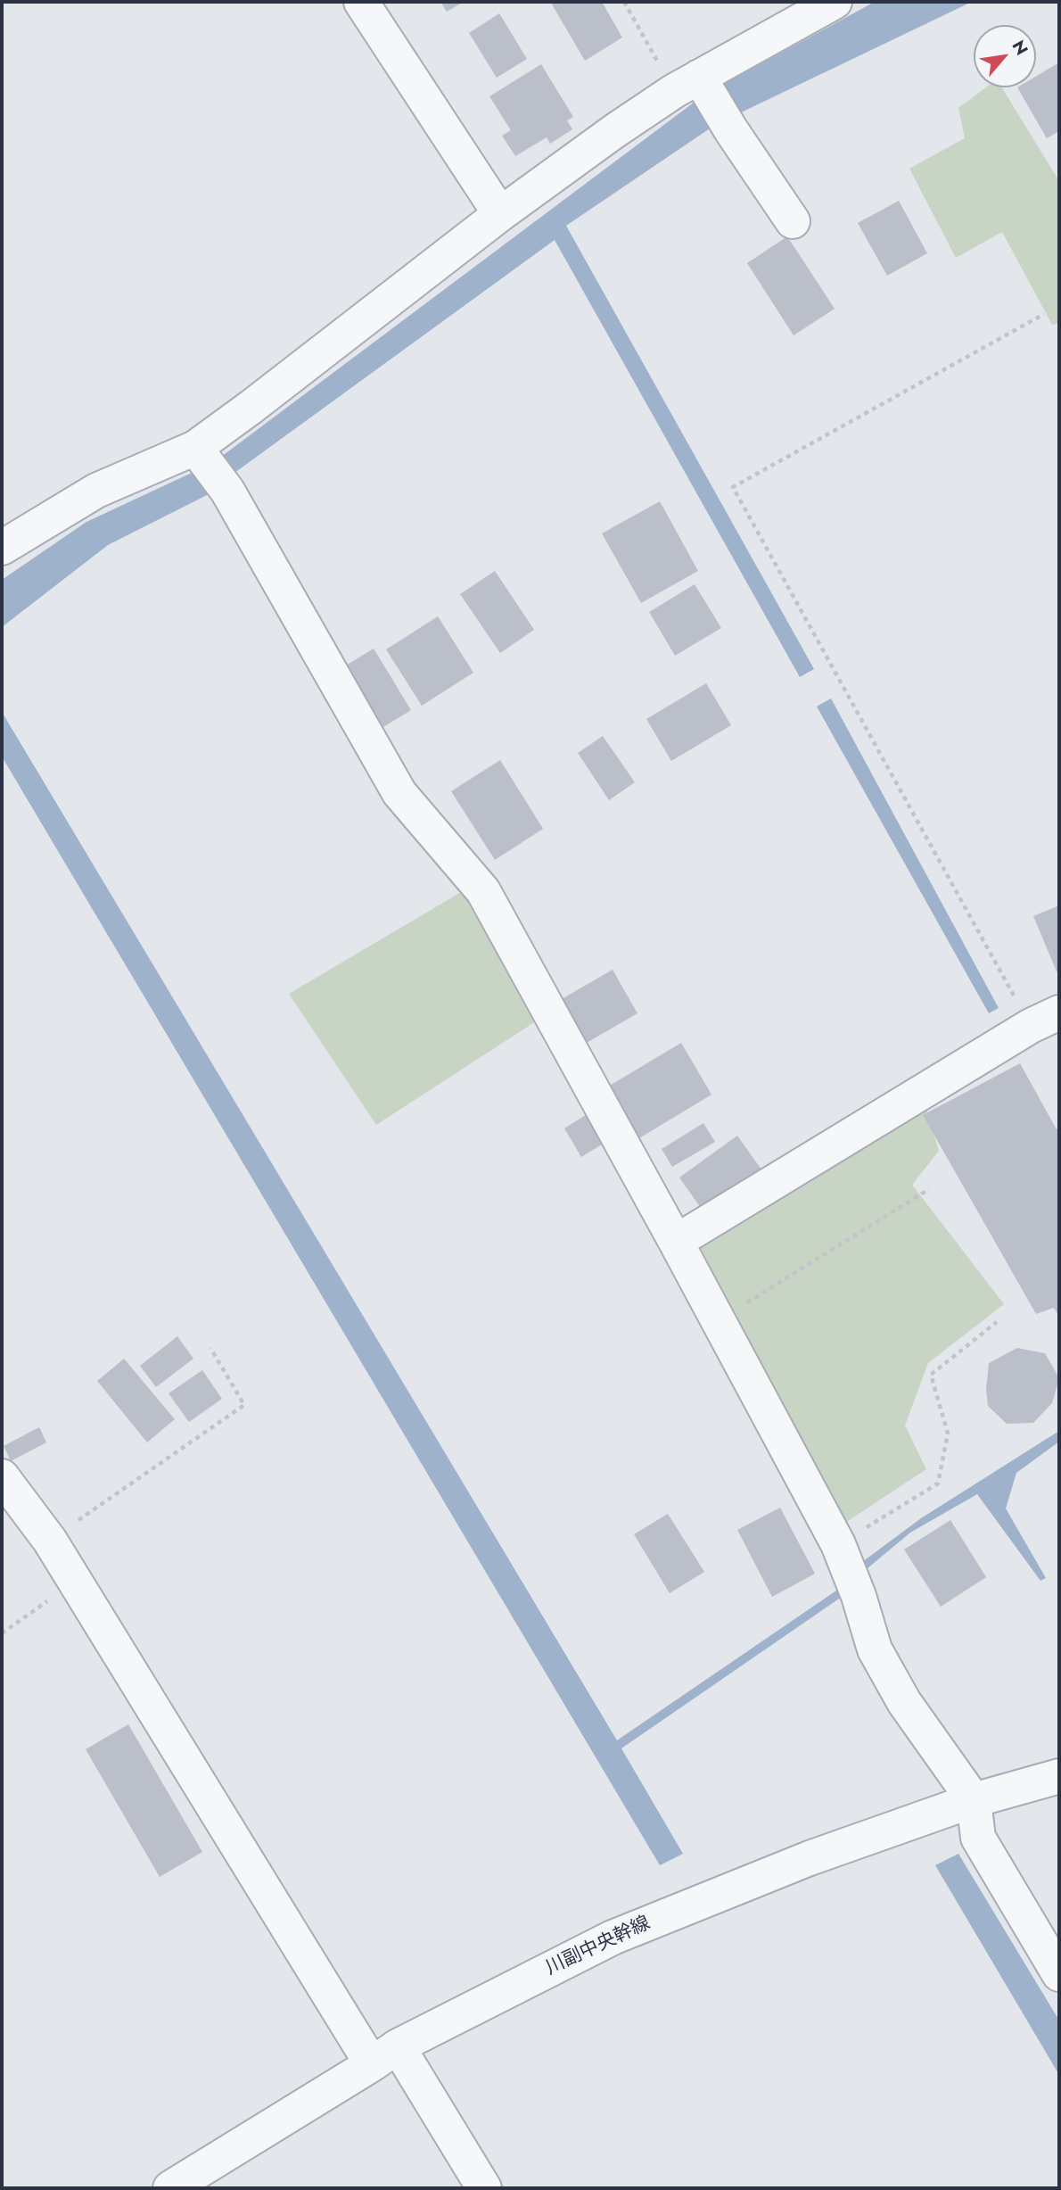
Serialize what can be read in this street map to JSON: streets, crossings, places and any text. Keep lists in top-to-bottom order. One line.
{"streets":{"street":["川副中央幹線"]},"north":"top right"}
